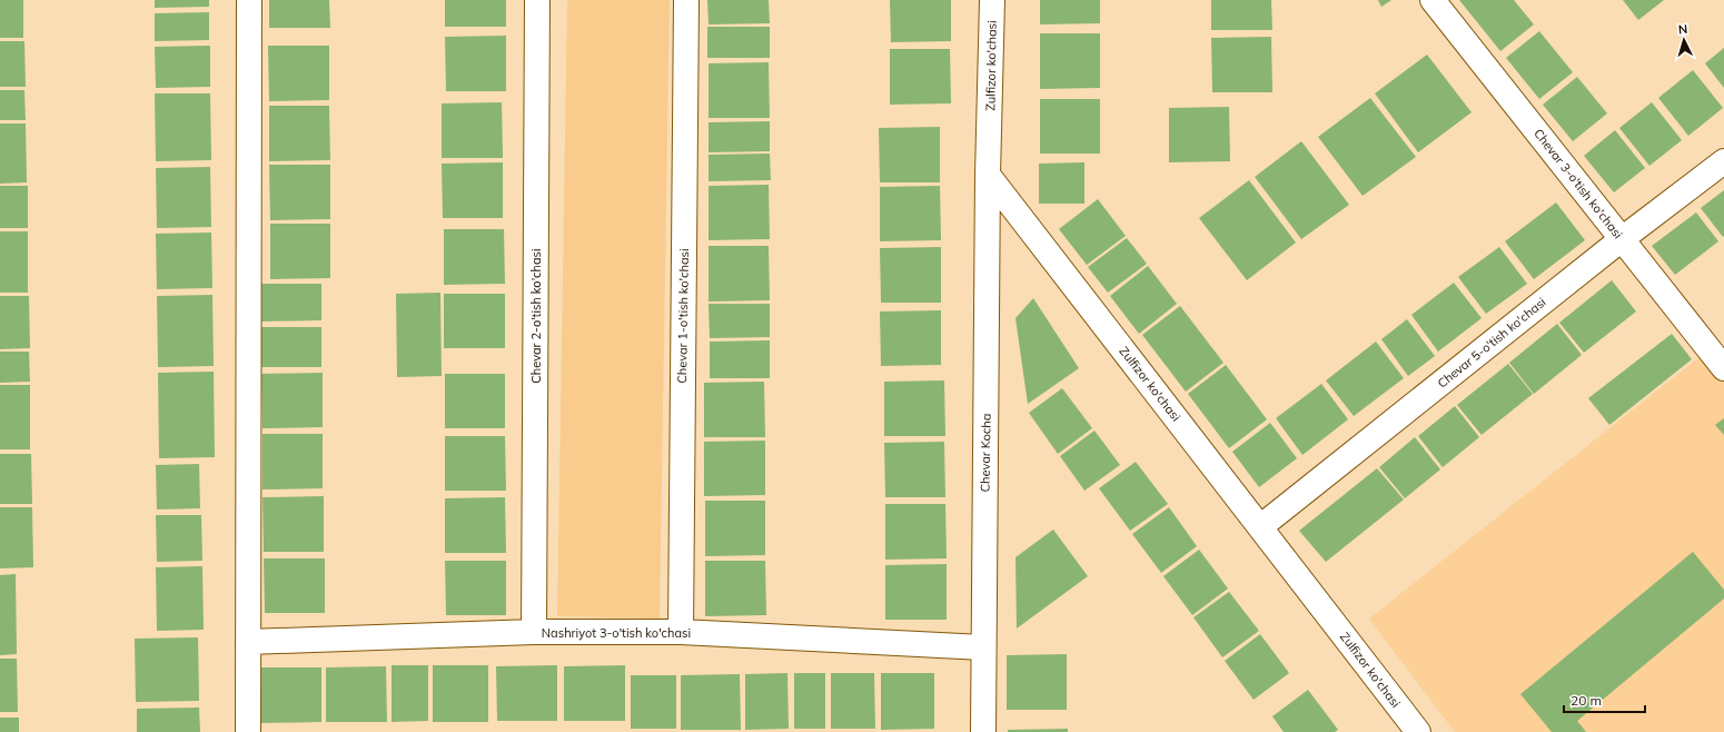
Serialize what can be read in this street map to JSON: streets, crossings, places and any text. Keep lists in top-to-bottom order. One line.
{"streets":{"street":["Zulfizor ko'chasi","Chevar 3-o'tish ko'chasi","Chevar 2-o'tish ko'chasi","Chevar 1-o'tish ko'chasi","Chevar 5-o'tish ko'chasi","Chevar Kocha","Nashriyot 3-o'tish ko'chasi"]},"crossings":[["Zulfizor ko'chasi","Chevar 5-o'tish ko'chasi"],["Zulfizor ko'chasi","Chevar Kocha"],["Chevar 3-o'tish ko'chasi","Chevar 5-o'tish ko'chasi"],["Chevar 2-o'tish ko'chasi","Nashriyot 3-o'tish ko'chasi"],["Chevar 1-o'tish ko'chasi","Nashriyot 3-o'tish ko'chasi"],["Chevar Kocha","Nashriyot 3-o'tish ko'chasi"]],"scale_bar":"20 m","north":"top"}
